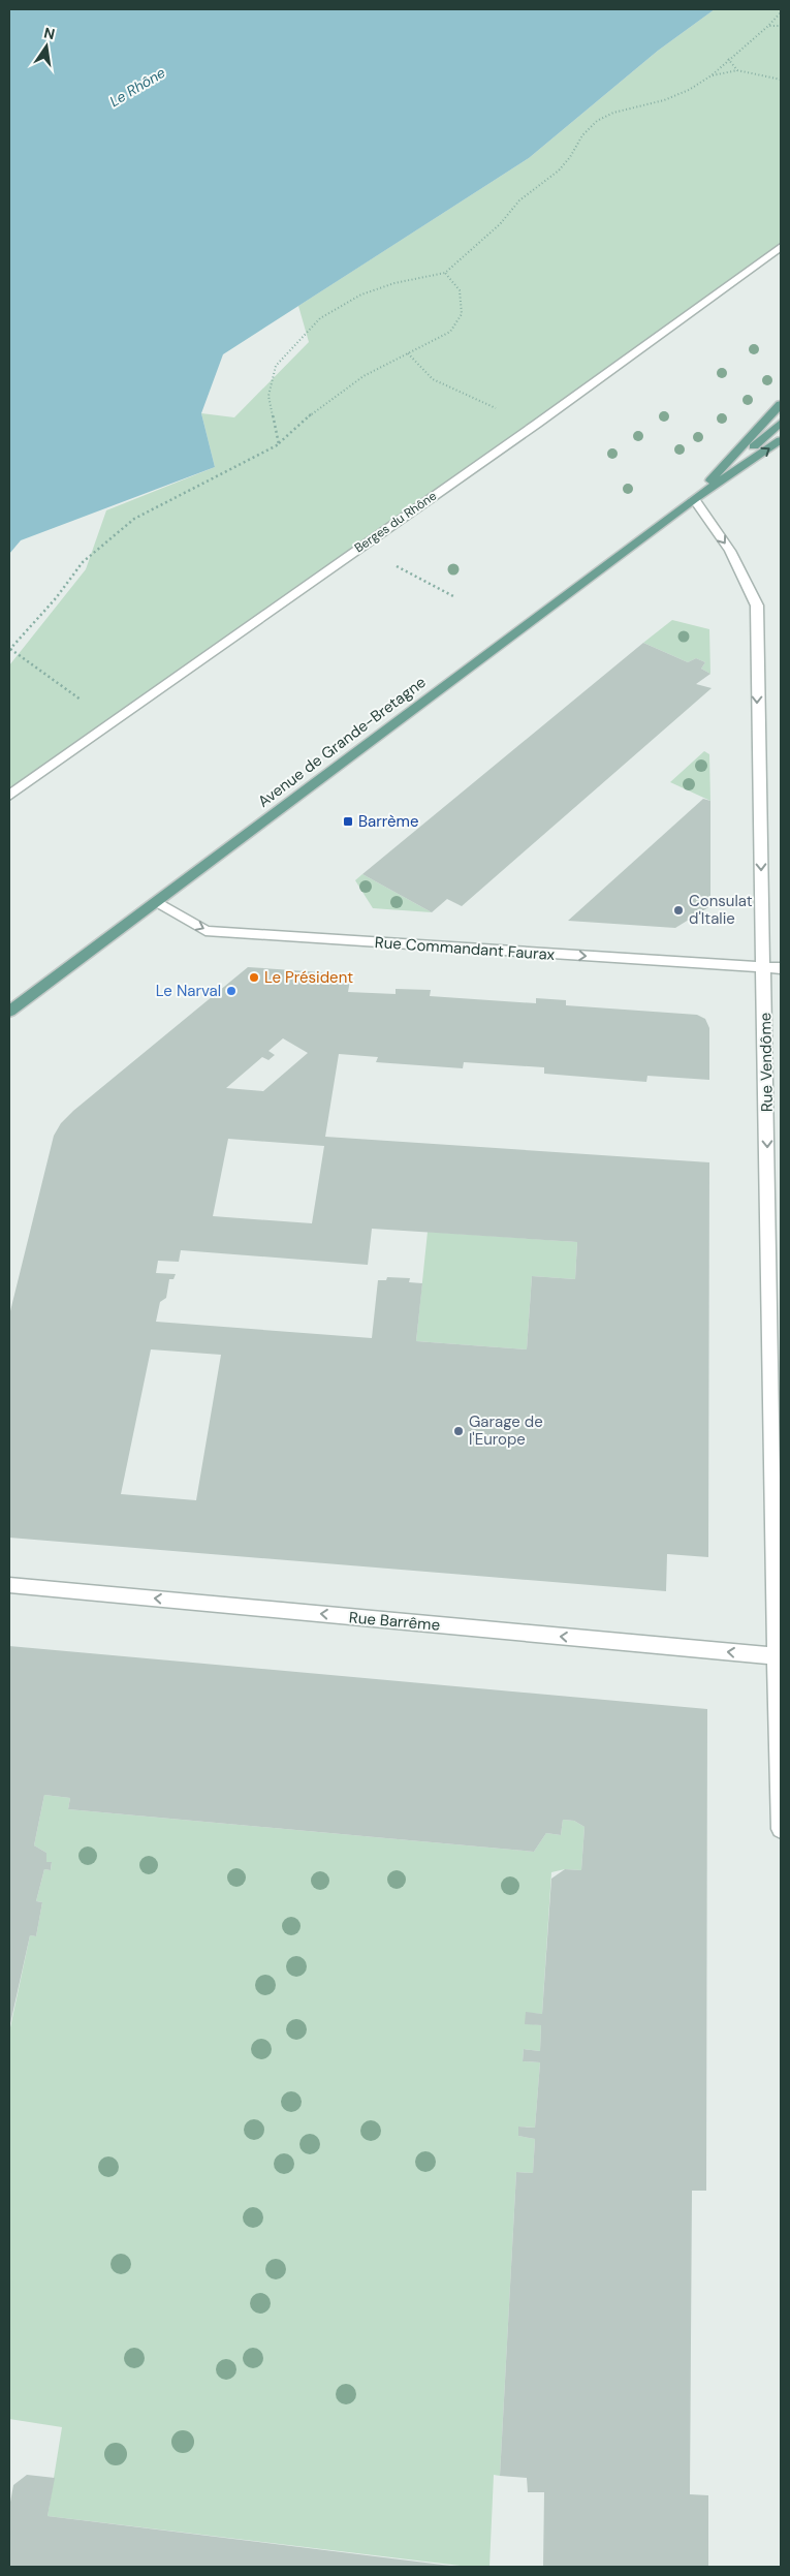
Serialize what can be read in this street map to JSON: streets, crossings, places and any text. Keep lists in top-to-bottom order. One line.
{"streets":{"main road":["Avenue de Grande-Bretagne"],"street":["Berges du Rhône","Rue Commandant Faurax","Rue Vendôme","Rue Barrême"]},"crossings":[["Avenue de Grande-Bretagne","Rue Commandant Faurax"],["Avenue de Grande-Bretagne","Rue Vendôme"],["Rue Commandant Faurax","Rue Vendôme"],["Rue Vendôme","Rue Barrême"]],"one_way":["Rue Commandant Faurax","Rue Vendôme","Rue Barrême"],"water":["Le Rhône"],"places":{"transit":["Barrème"],"other":["Consulat d'Italie","Le Président","Le Narval","Garage de l'Europe"]},"north":"top"}
